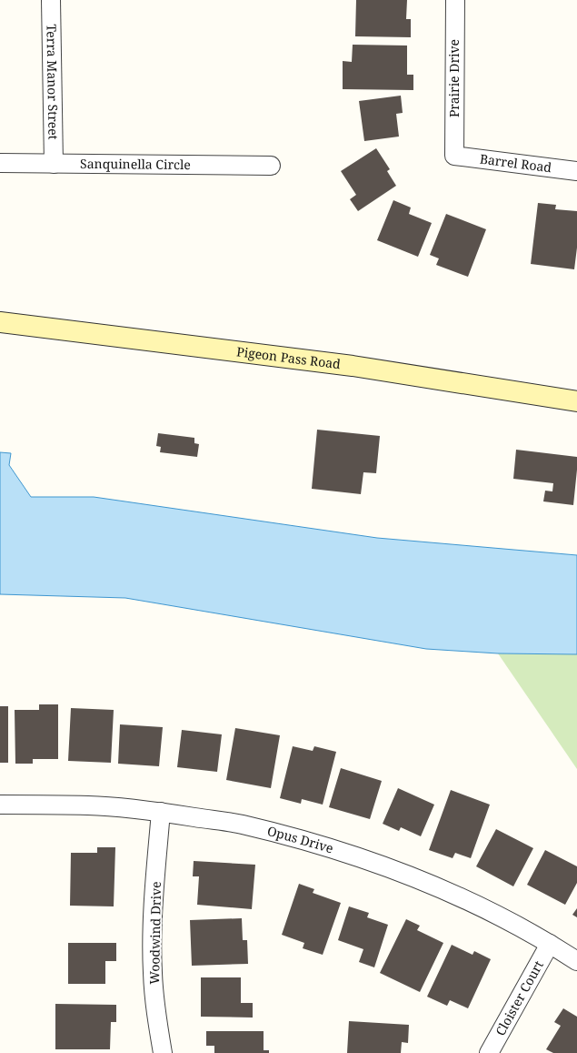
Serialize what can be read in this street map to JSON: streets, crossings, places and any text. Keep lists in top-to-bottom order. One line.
{"streets":{"street":["Prairie Drive","Terra Manor Street","Sanquinella Circle","Barrel Road","Pigeon Pass Road","Opus Drive","Woodwind Drive","Cloister Court"]},"crossings":[["Prairie Drive","Barrel Road"],["Terra Manor Street","Sanquinella Circle"],["Opus Drive","Woodwind Drive"],["Opus Drive","Cloister Court"]]}
